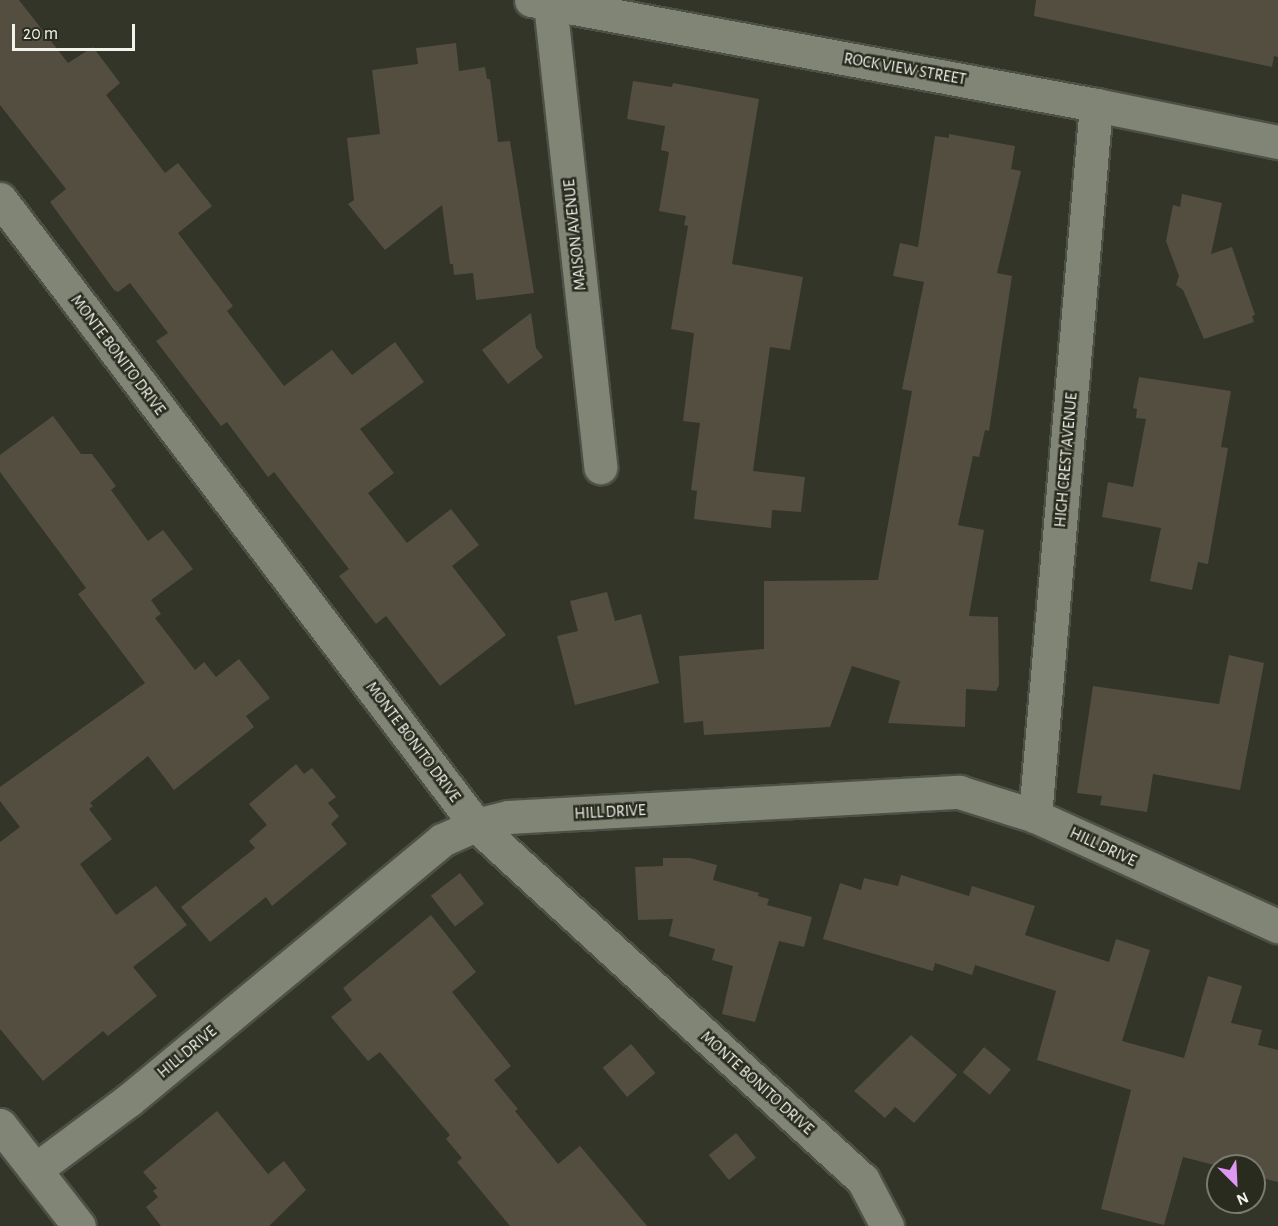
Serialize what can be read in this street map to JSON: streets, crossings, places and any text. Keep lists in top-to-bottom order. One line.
{"streets":{"street":["ROCK VIEW STREET","MAISON AVENUE","MONTE BONITO DRIVE","HIGH CREST AVENUE","HILL DRIVE"]},"crossings":[["ROCK VIEW STREET","MAISON AVENUE"],["ROCK VIEW STREET","HIGH CREST AVENUE"],["MONTE BONITO DRIVE","HILL DRIVE"],["HIGH CREST AVENUE","HILL DRIVE"]],"scale_bar":"20 m","north":"bottom right"}
